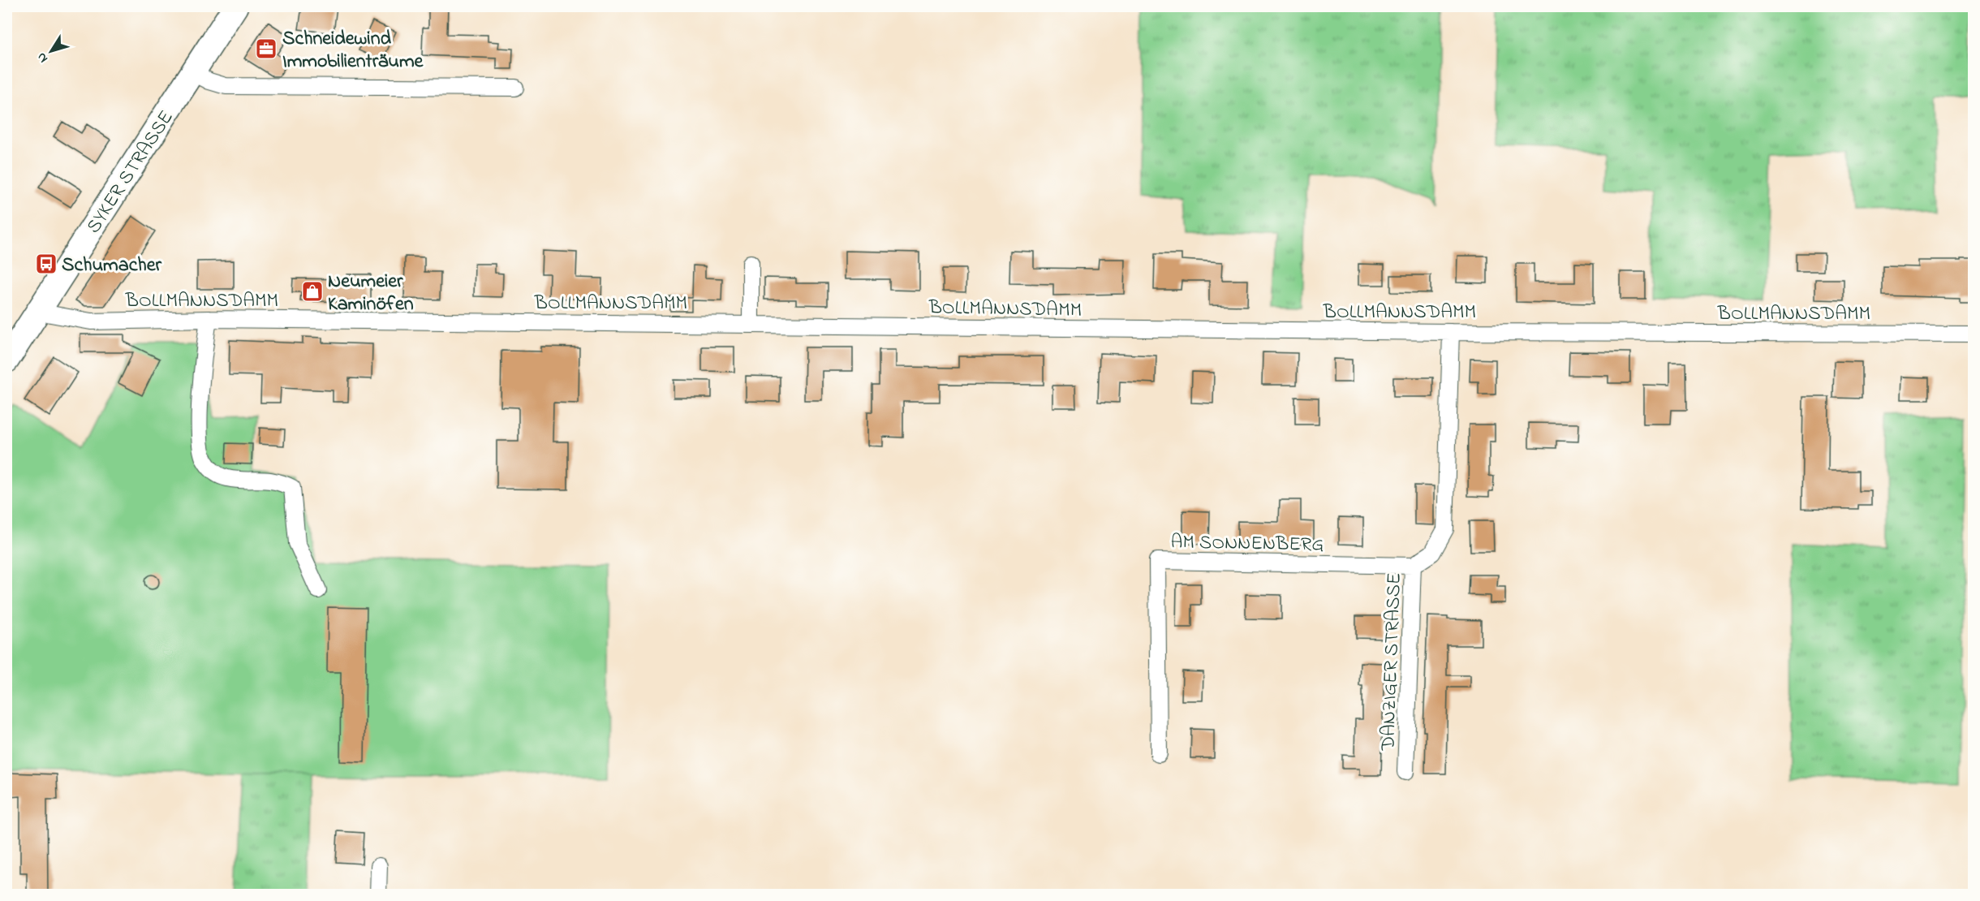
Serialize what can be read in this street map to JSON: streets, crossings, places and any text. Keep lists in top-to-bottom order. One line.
{"streets":{"main road":["SYKER STRASSE"],"street":["BOLLMANNSDAMM","AM SONNENBERG","DANZIGER STRASSE"]},"crossings":[["SYKER STRASSE","BOLLMANNSDAMM"],["BOLLMANNSDAMM","DANZIGER STRASSE"],["AM SONNENBERG","DANZIGER STRASSE"]],"places":{"office":["Schneidewind Immobilienträume"],"bus stop":["Schumacher"],"shop":["Neumeier Kaminöfen"]},"north":"bottom left"}
